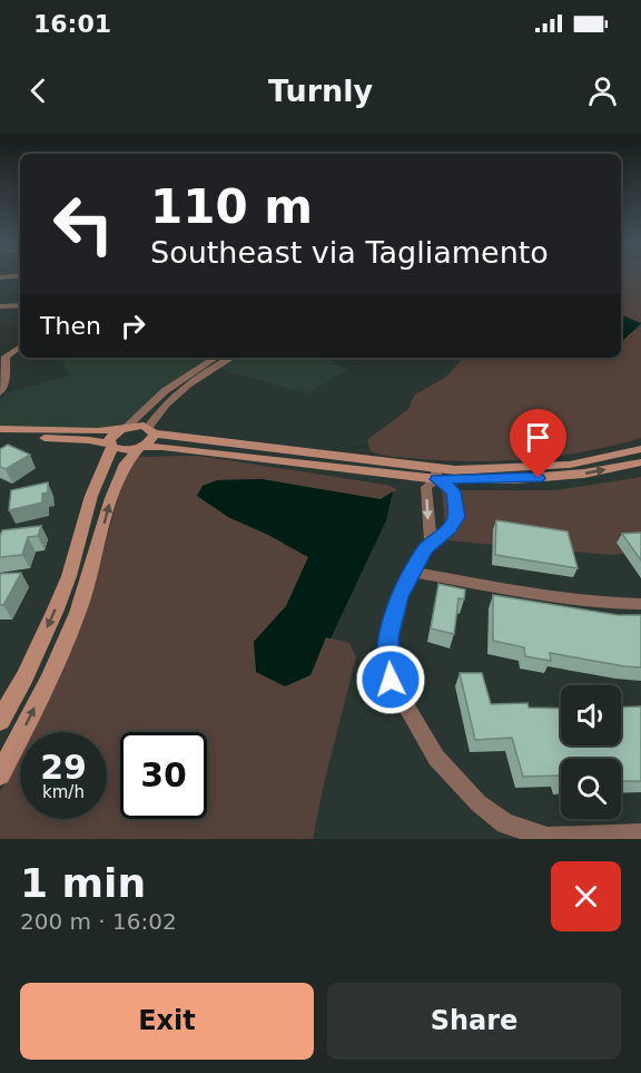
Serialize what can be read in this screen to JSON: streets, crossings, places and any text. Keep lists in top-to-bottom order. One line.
{"page":{"status":"16:01","header":"Turnly","turn":["110 m","Southeast via Tagliamento"],"then":"Then","speed":"29 km/h","limit":"30","heading":["1 min","200 m · 16:02"],"buttons":["Exit","Share"]}}
